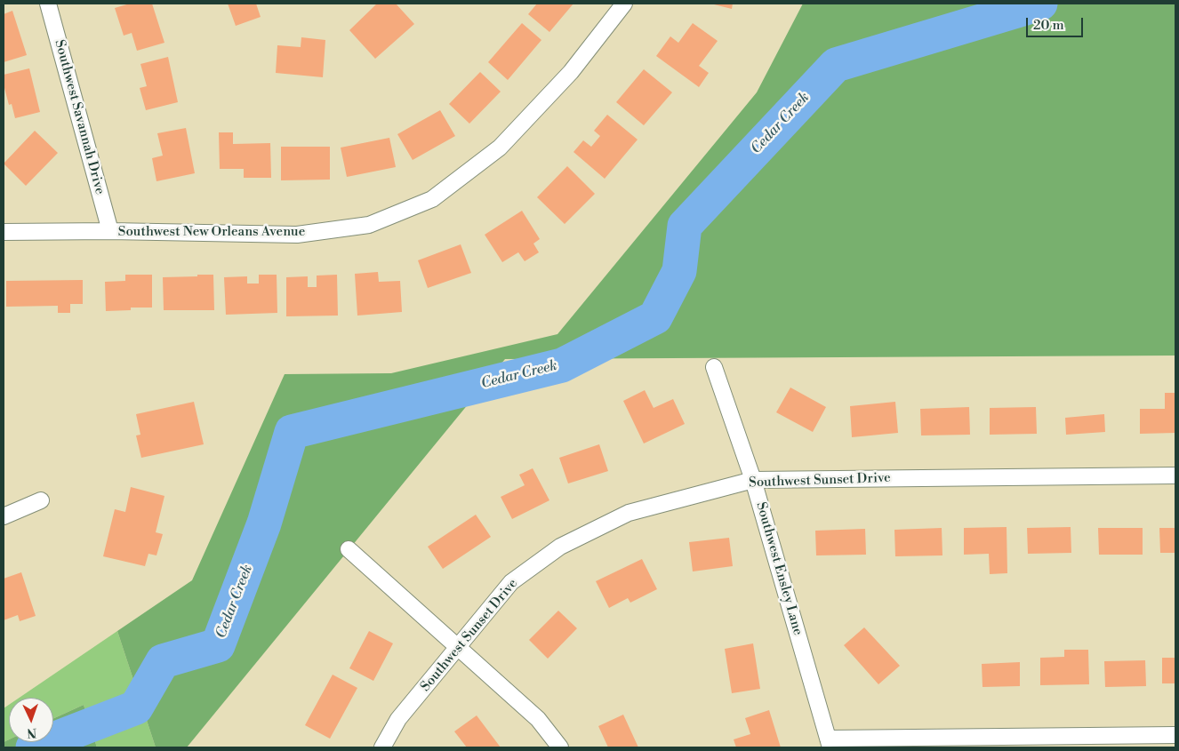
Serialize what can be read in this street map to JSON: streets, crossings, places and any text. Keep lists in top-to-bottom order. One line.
{"streets":{"street":["Southwest Savannah Drive","Southwest New Orleans Avenue","Southwest Sunset Drive","Southwest Ensley Lane"]},"crossings":[["Southwest Savannah Drive","Southwest New Orleans Avenue"],["Southwest Sunset Drive","Southwest Ensley Lane"]],"water":["Cedar Creek"],"scale_bar":"20 m","north":"bottom"}
